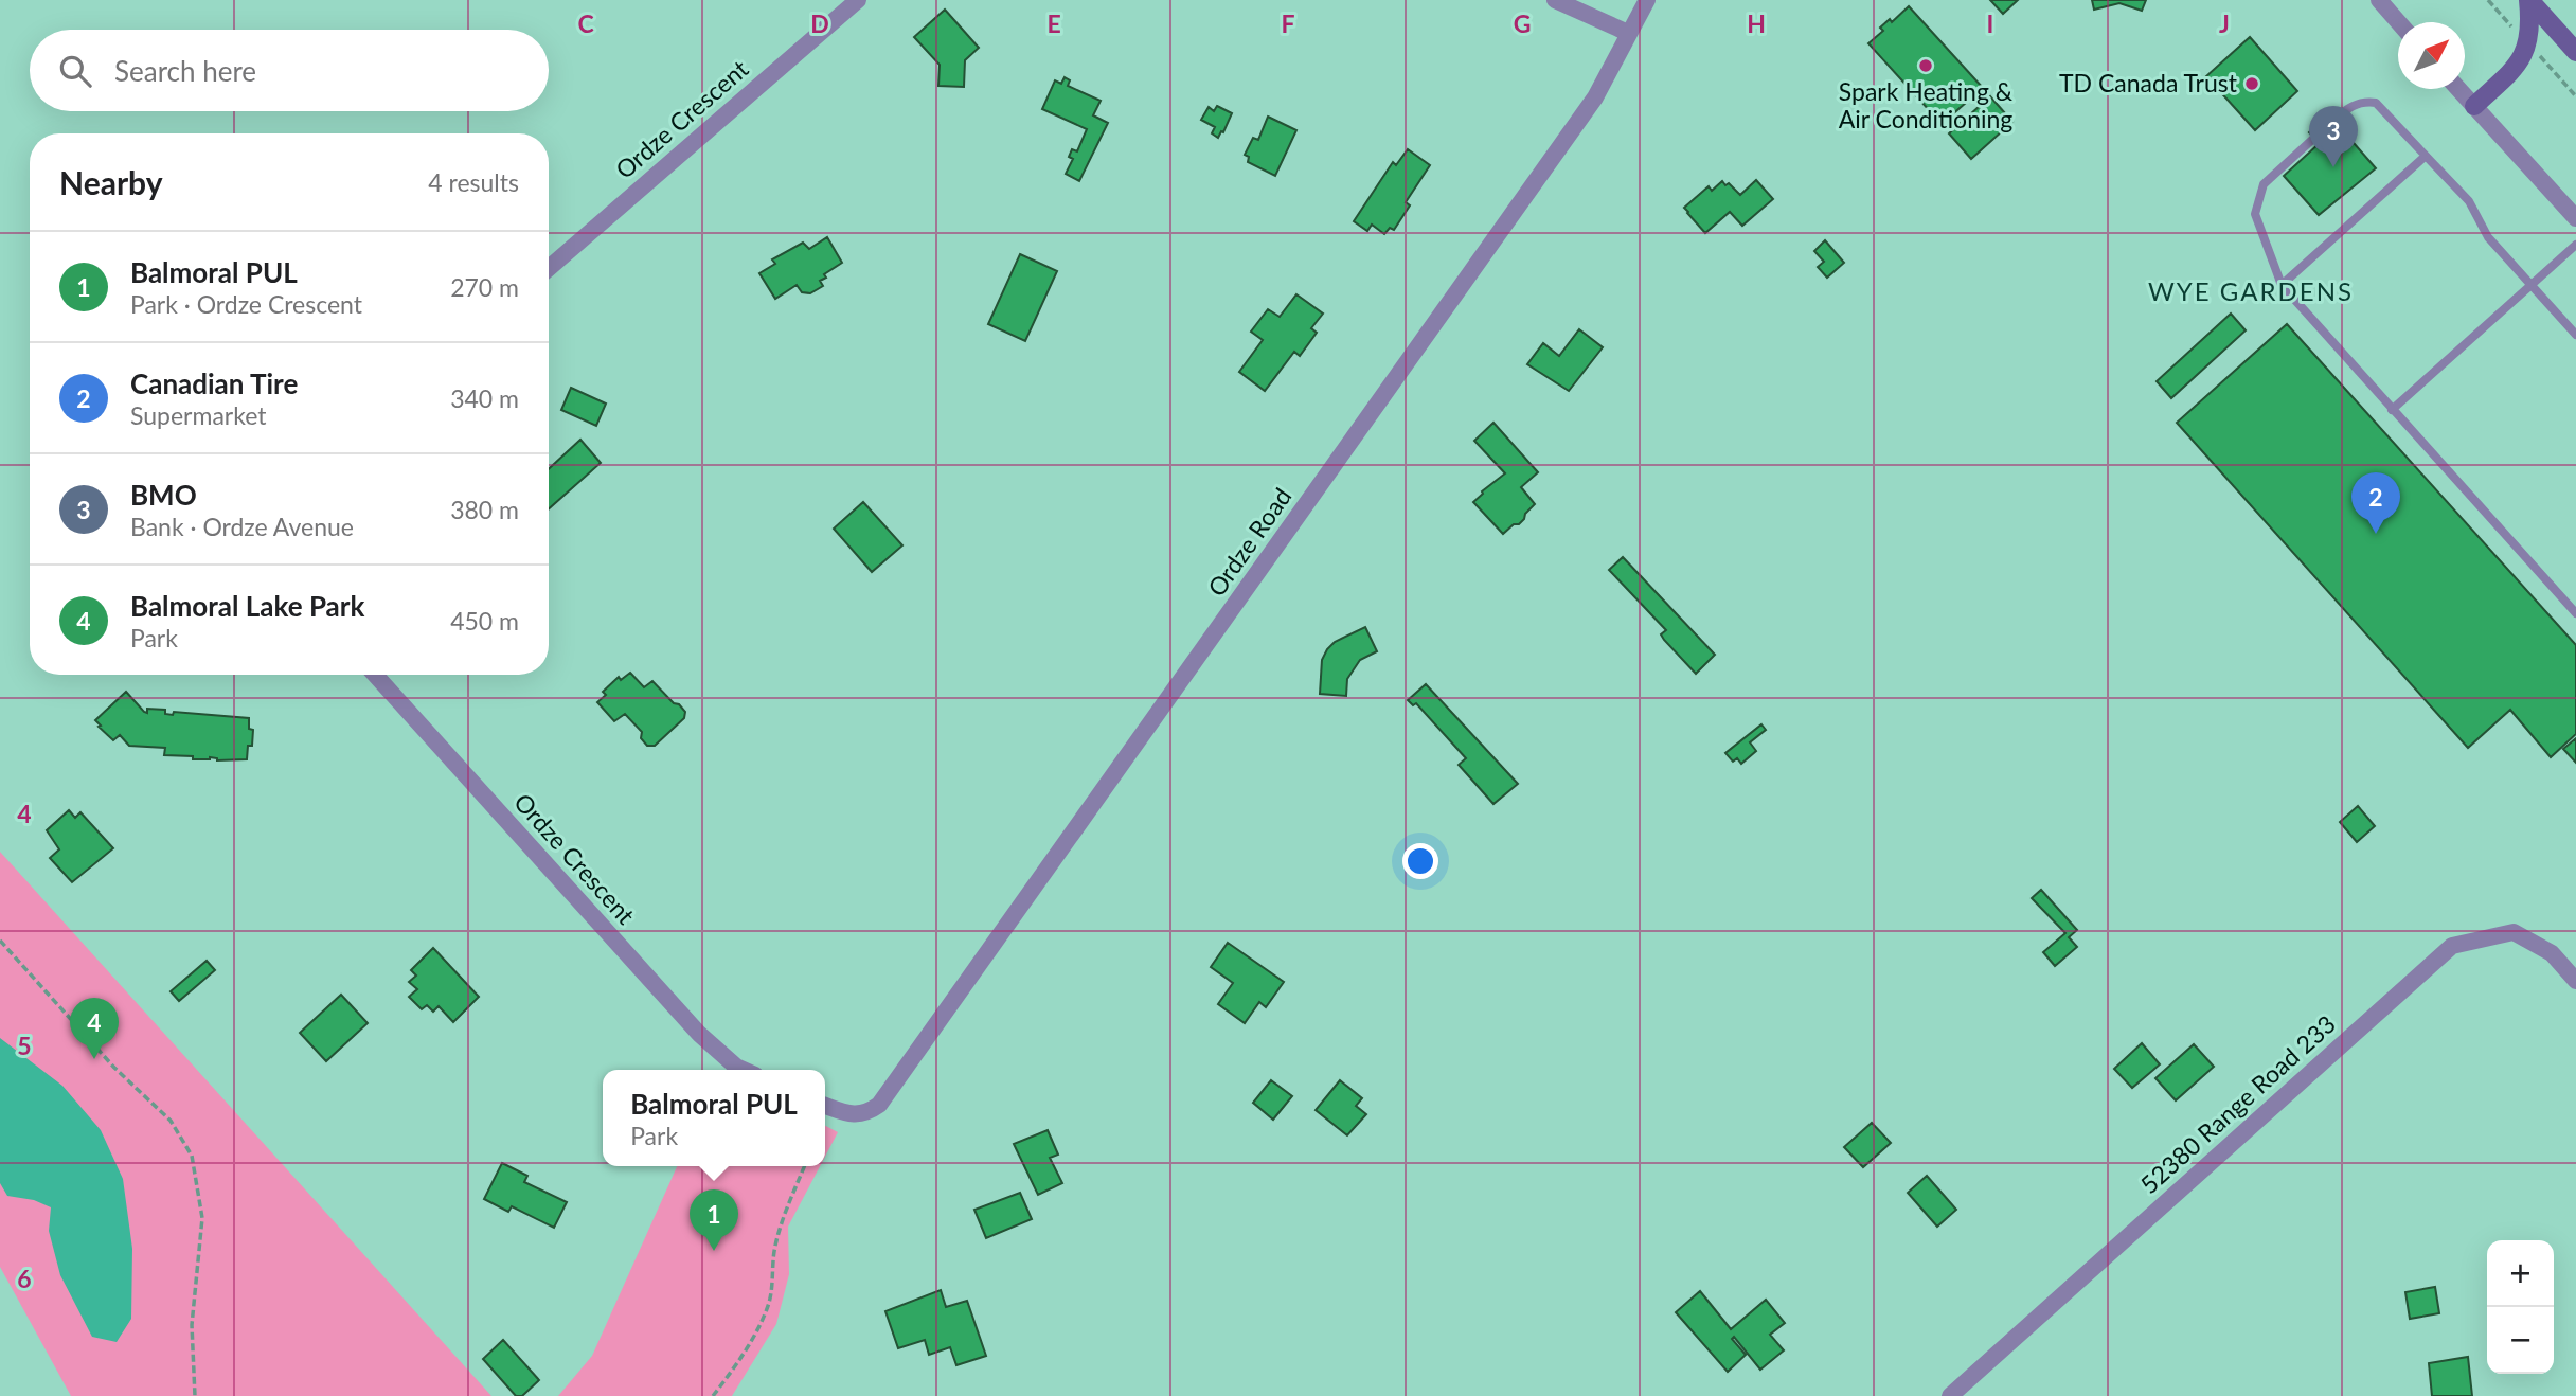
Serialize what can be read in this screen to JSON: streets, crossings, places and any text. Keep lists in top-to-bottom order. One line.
{"streets":{"street":["Ordze Crescent","Ordze Road","52380 Range Road 233"]},"districts":["WYE GARDENS"],"places":["Spark Heating & Air Conditioning","TD Canada Trust"],"north":"top right","page":{"search":"Search here","pins":["3","2","4","1"],"heading":["Nearby","4 results"],"list":[{"mark":"1","name":"Balmoral PUL","note":"Park · Ordze Crescent","value":"270 m"},{"mark":"2","name":"Canadian Tire","note":"Supermarket","value":"340 m"},{"mark":"3","name":"BMO","note":"Bank · Ordze Avenue","value":"380 m"},{"mark":"4","name":"Balmoral Lake Park","note":"Park","value":"450 m"}],"popup":["Balmoral PUL","Park"],"map_buttons":["+","−"]},"grid":{"columns":["C","D","E","F","G","H","I","J"],"rows":["4","5","6"]}}
